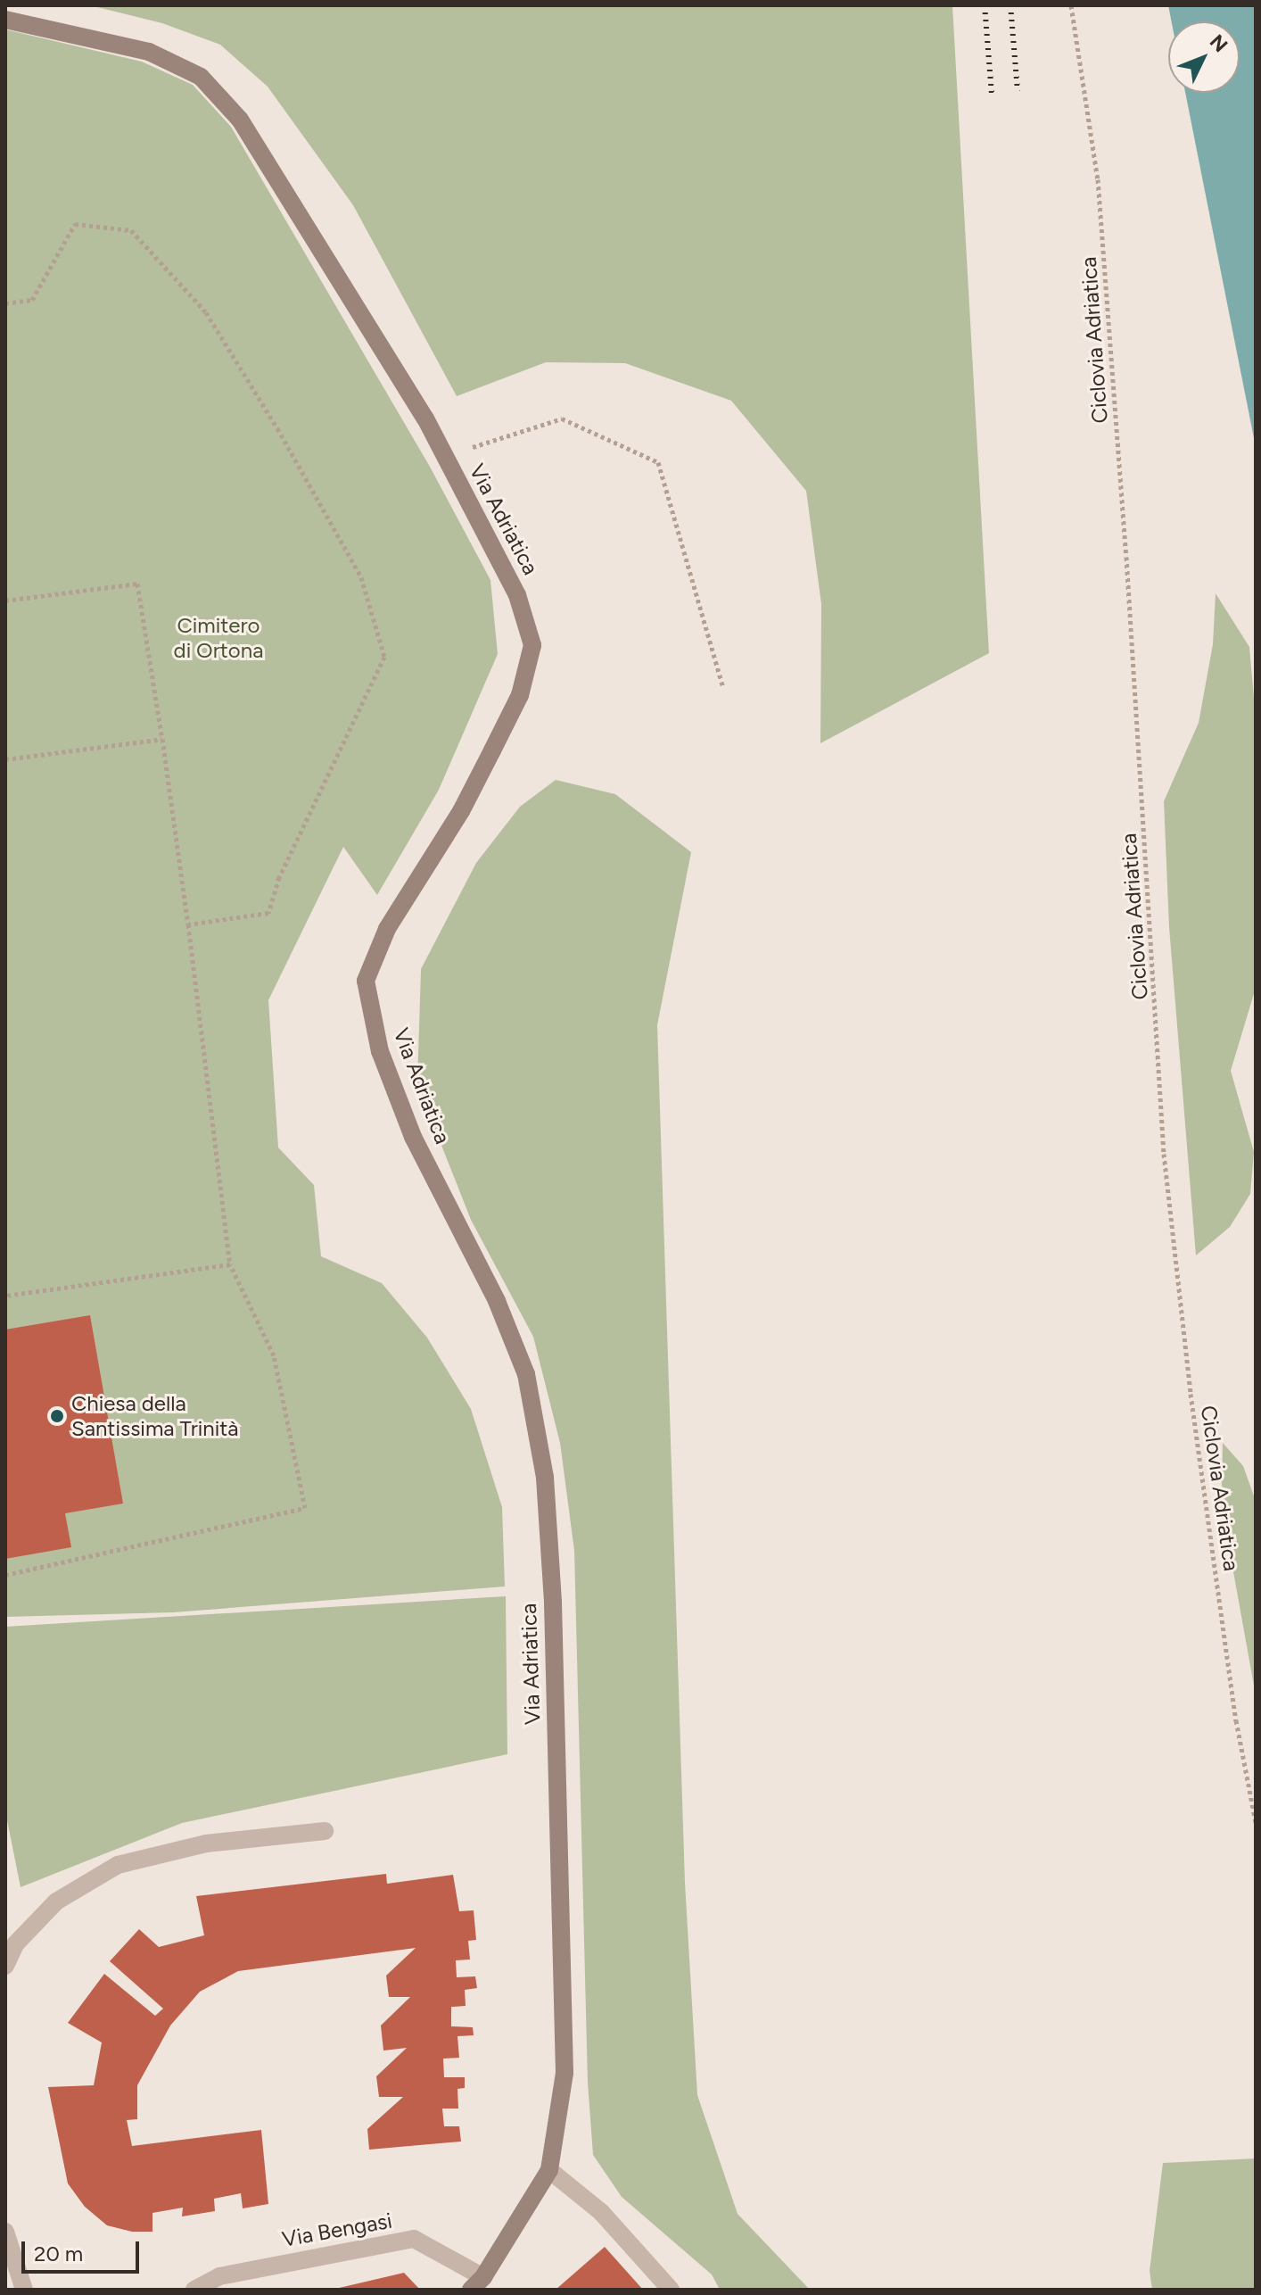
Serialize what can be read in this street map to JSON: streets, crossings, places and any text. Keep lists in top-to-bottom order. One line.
{"streets":{"main road":["Via Adriatica"],"street":["Via Bengasi"],"path":["Ciclovia Adriatica"]},"crossings":[["Via Adriatica","Via Bengasi"]],"parks":["Cimitero di Ortona"],"places":["Chiesa della Santissima Trinità"],"scale_bar":"20 m","north":"top right"}
